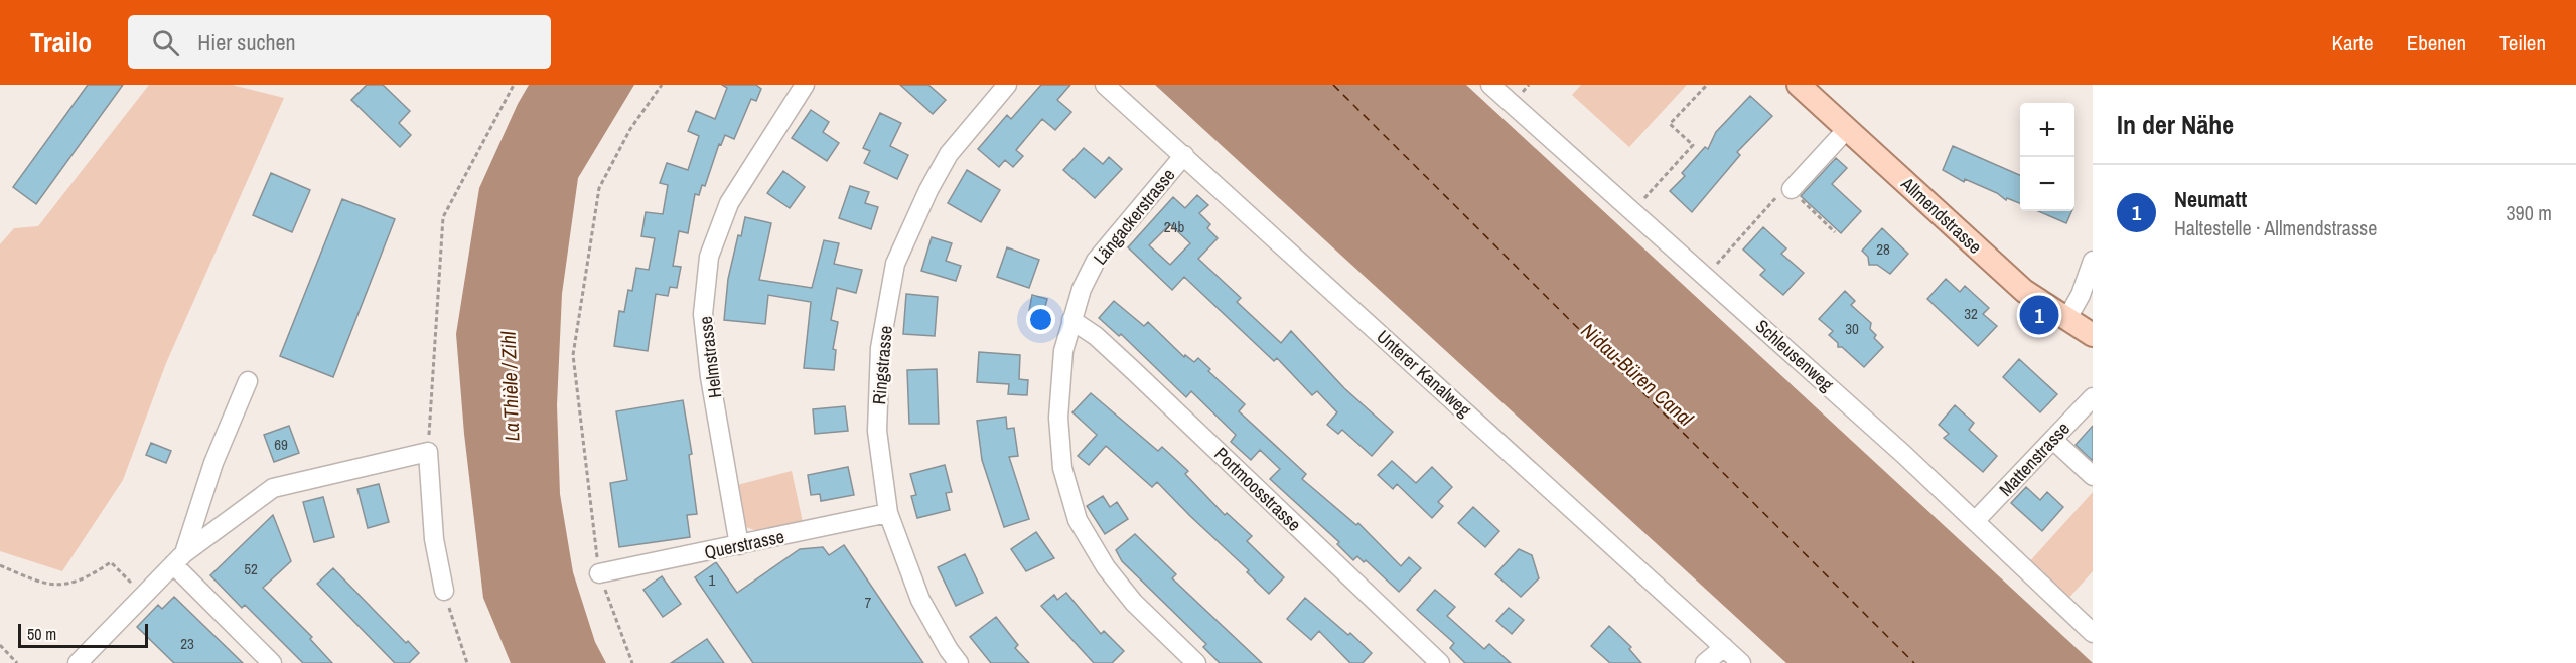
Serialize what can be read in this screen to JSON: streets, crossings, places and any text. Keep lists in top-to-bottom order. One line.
{"streets":{"main road":["Allmendstrasse"],"street":["Längackerstrasse","Schleusenweg","Helmstrasse","Ringstrasse","Unterer Kanalweg","Mattenstrasse","Portmoosstrasse","Querstrasse"]},"crossings":[["Längackerstrasse","Unterer Kanalweg"],["Längackerstrasse","Portmoosstrasse"],["Schleusenweg","Mattenstrasse"],["Helmstrasse","Querstrasse"],["Ringstrasse","Querstrasse"]],"water":["Nidau-Büren Canal","La Thièle / Zihl"],"house_numbers":["24b","28","32","30","69","52","1","7","23"],"scale_bar":"50 m","page":{"header":"Trailo","search":"Hier suchen","nav":["Karte","Ebenen","Teilen"],"heading":"In der Nähe","map_buttons":["+","−"],"list":[{"mark":"1","name":"Neumatt","note":"Haltestelle · Allmendstrasse","value":"390 m"}],"pins":"1","scale":"50 m"}}
